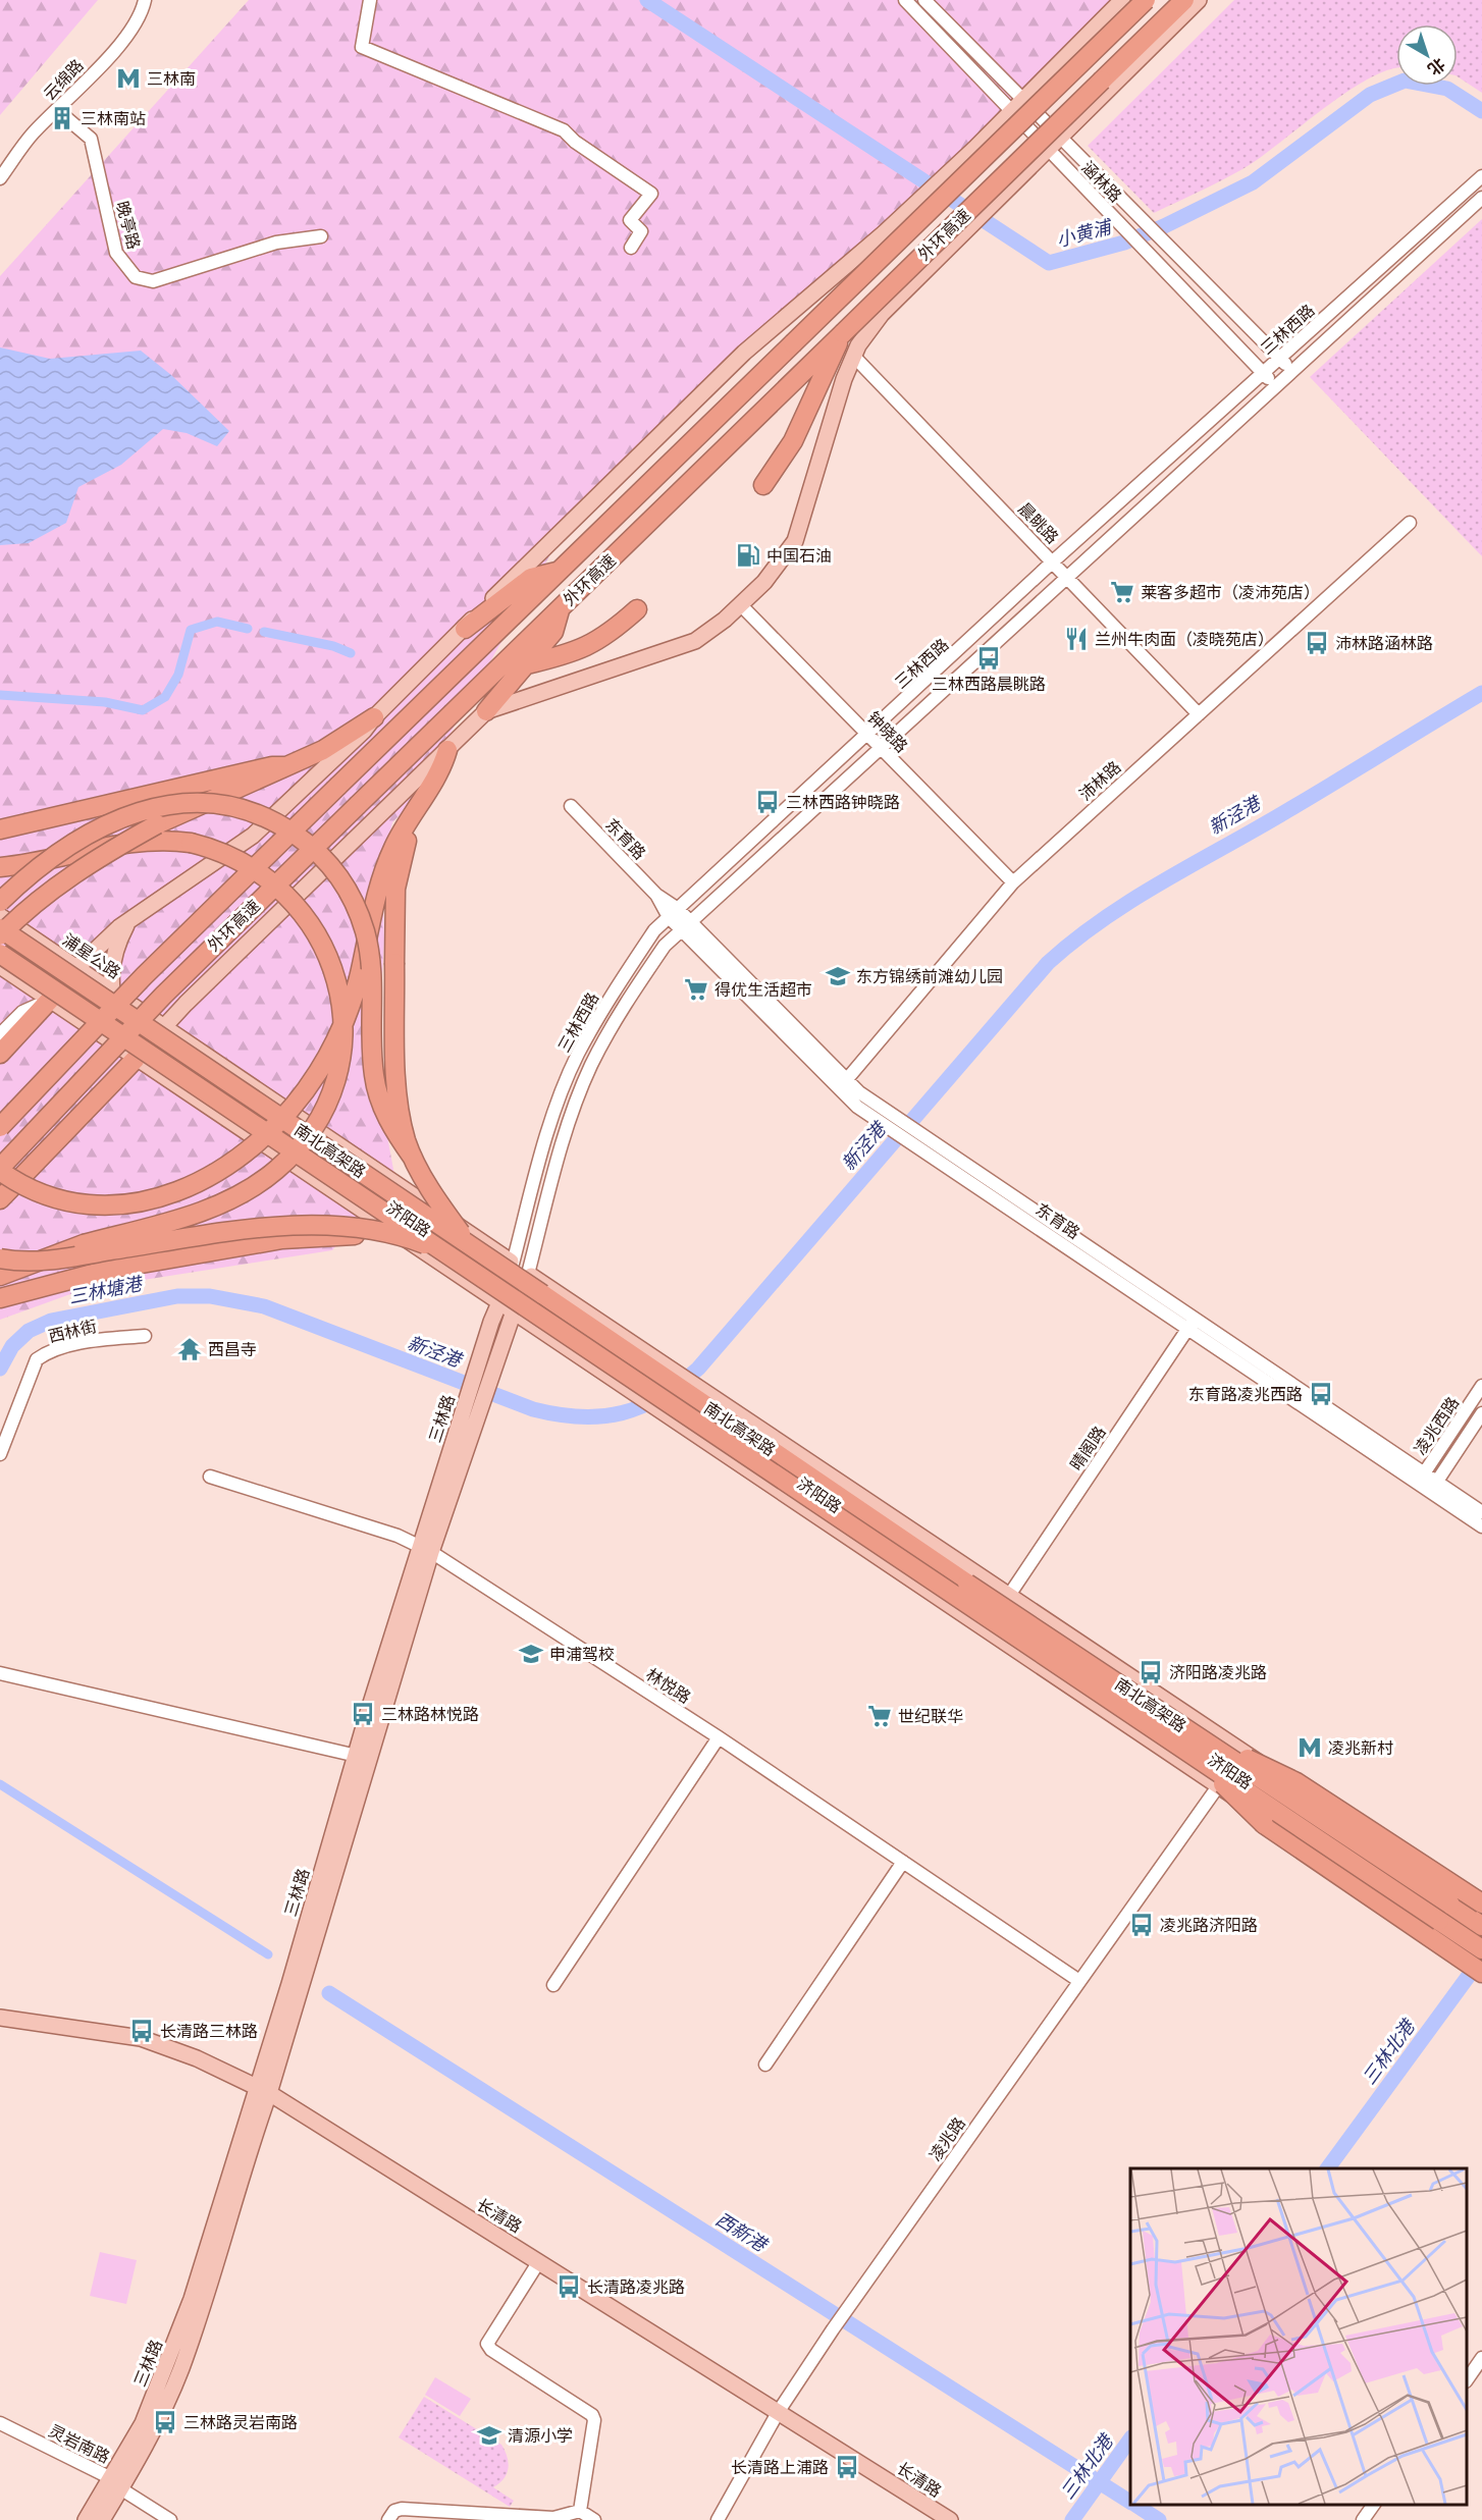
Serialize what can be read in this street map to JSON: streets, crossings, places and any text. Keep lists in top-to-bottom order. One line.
{"streets":{"highway":["外环高速","南北高架路"],"main road":["浦星公路","济阳路","三林路","长清路"],"street":["云绵路","涵林路","晚亭路","三林西路","晨眺路","钟晓路","沛林路","东育路","西林街","凌兆西路","晴阁路","林悦路","凌兆路","灵岩南路"]},"crossings":[["云绵路","晚亭路"],["涵林路","三林西路"],["三林西路","晨眺路"],["三林西路","钟晓路"],["三林西路","东育路"],["三林西路","济阳路"],["三林西路","三林路"],["晨眺路","沛林路"],["钟晓路","沛林路"],["沛林路","东育路"],["东育路","凌兆西路"],["东育路","晴阁路"],["浦星公路","济阳路"],["济阳路","三林路"],["济阳路","晴阁路"],["济阳路","凌兆路"],["三林路","林悦路"],["三林路","长清路"],["三林路","灵岩南路"],["林悦路","凌兆路"],["凌兆路","长清路"]],"water":["小黄浦","新泾港","三林塘港","三林北港","西新港"],"places":{"metro station":["三林南","凌兆新村"],"building":["三林南站"],"fuel station":["中国石油"],"supermarket":["莱客多超市（凌沛苑店）","得优生活超市","世纪联华"],"restaurant":["兰州牛肉面（凌晓苑店）"],"bus stop":["沛林路涵林路","三林西路晨眺路","三林西路钟晓路","东育路凌兆西路","济阳路凌兆路","三林路林悦路","凌兆路济阳路","长清路三林路","长清路凌兆路","三林路灵岩南路","长清路上浦路"],"school or university":["东方锦绣前滩幼儿园","申浦驾校","清源小学"],"temple":["西昌寺"]},"north":"bottom right"}
